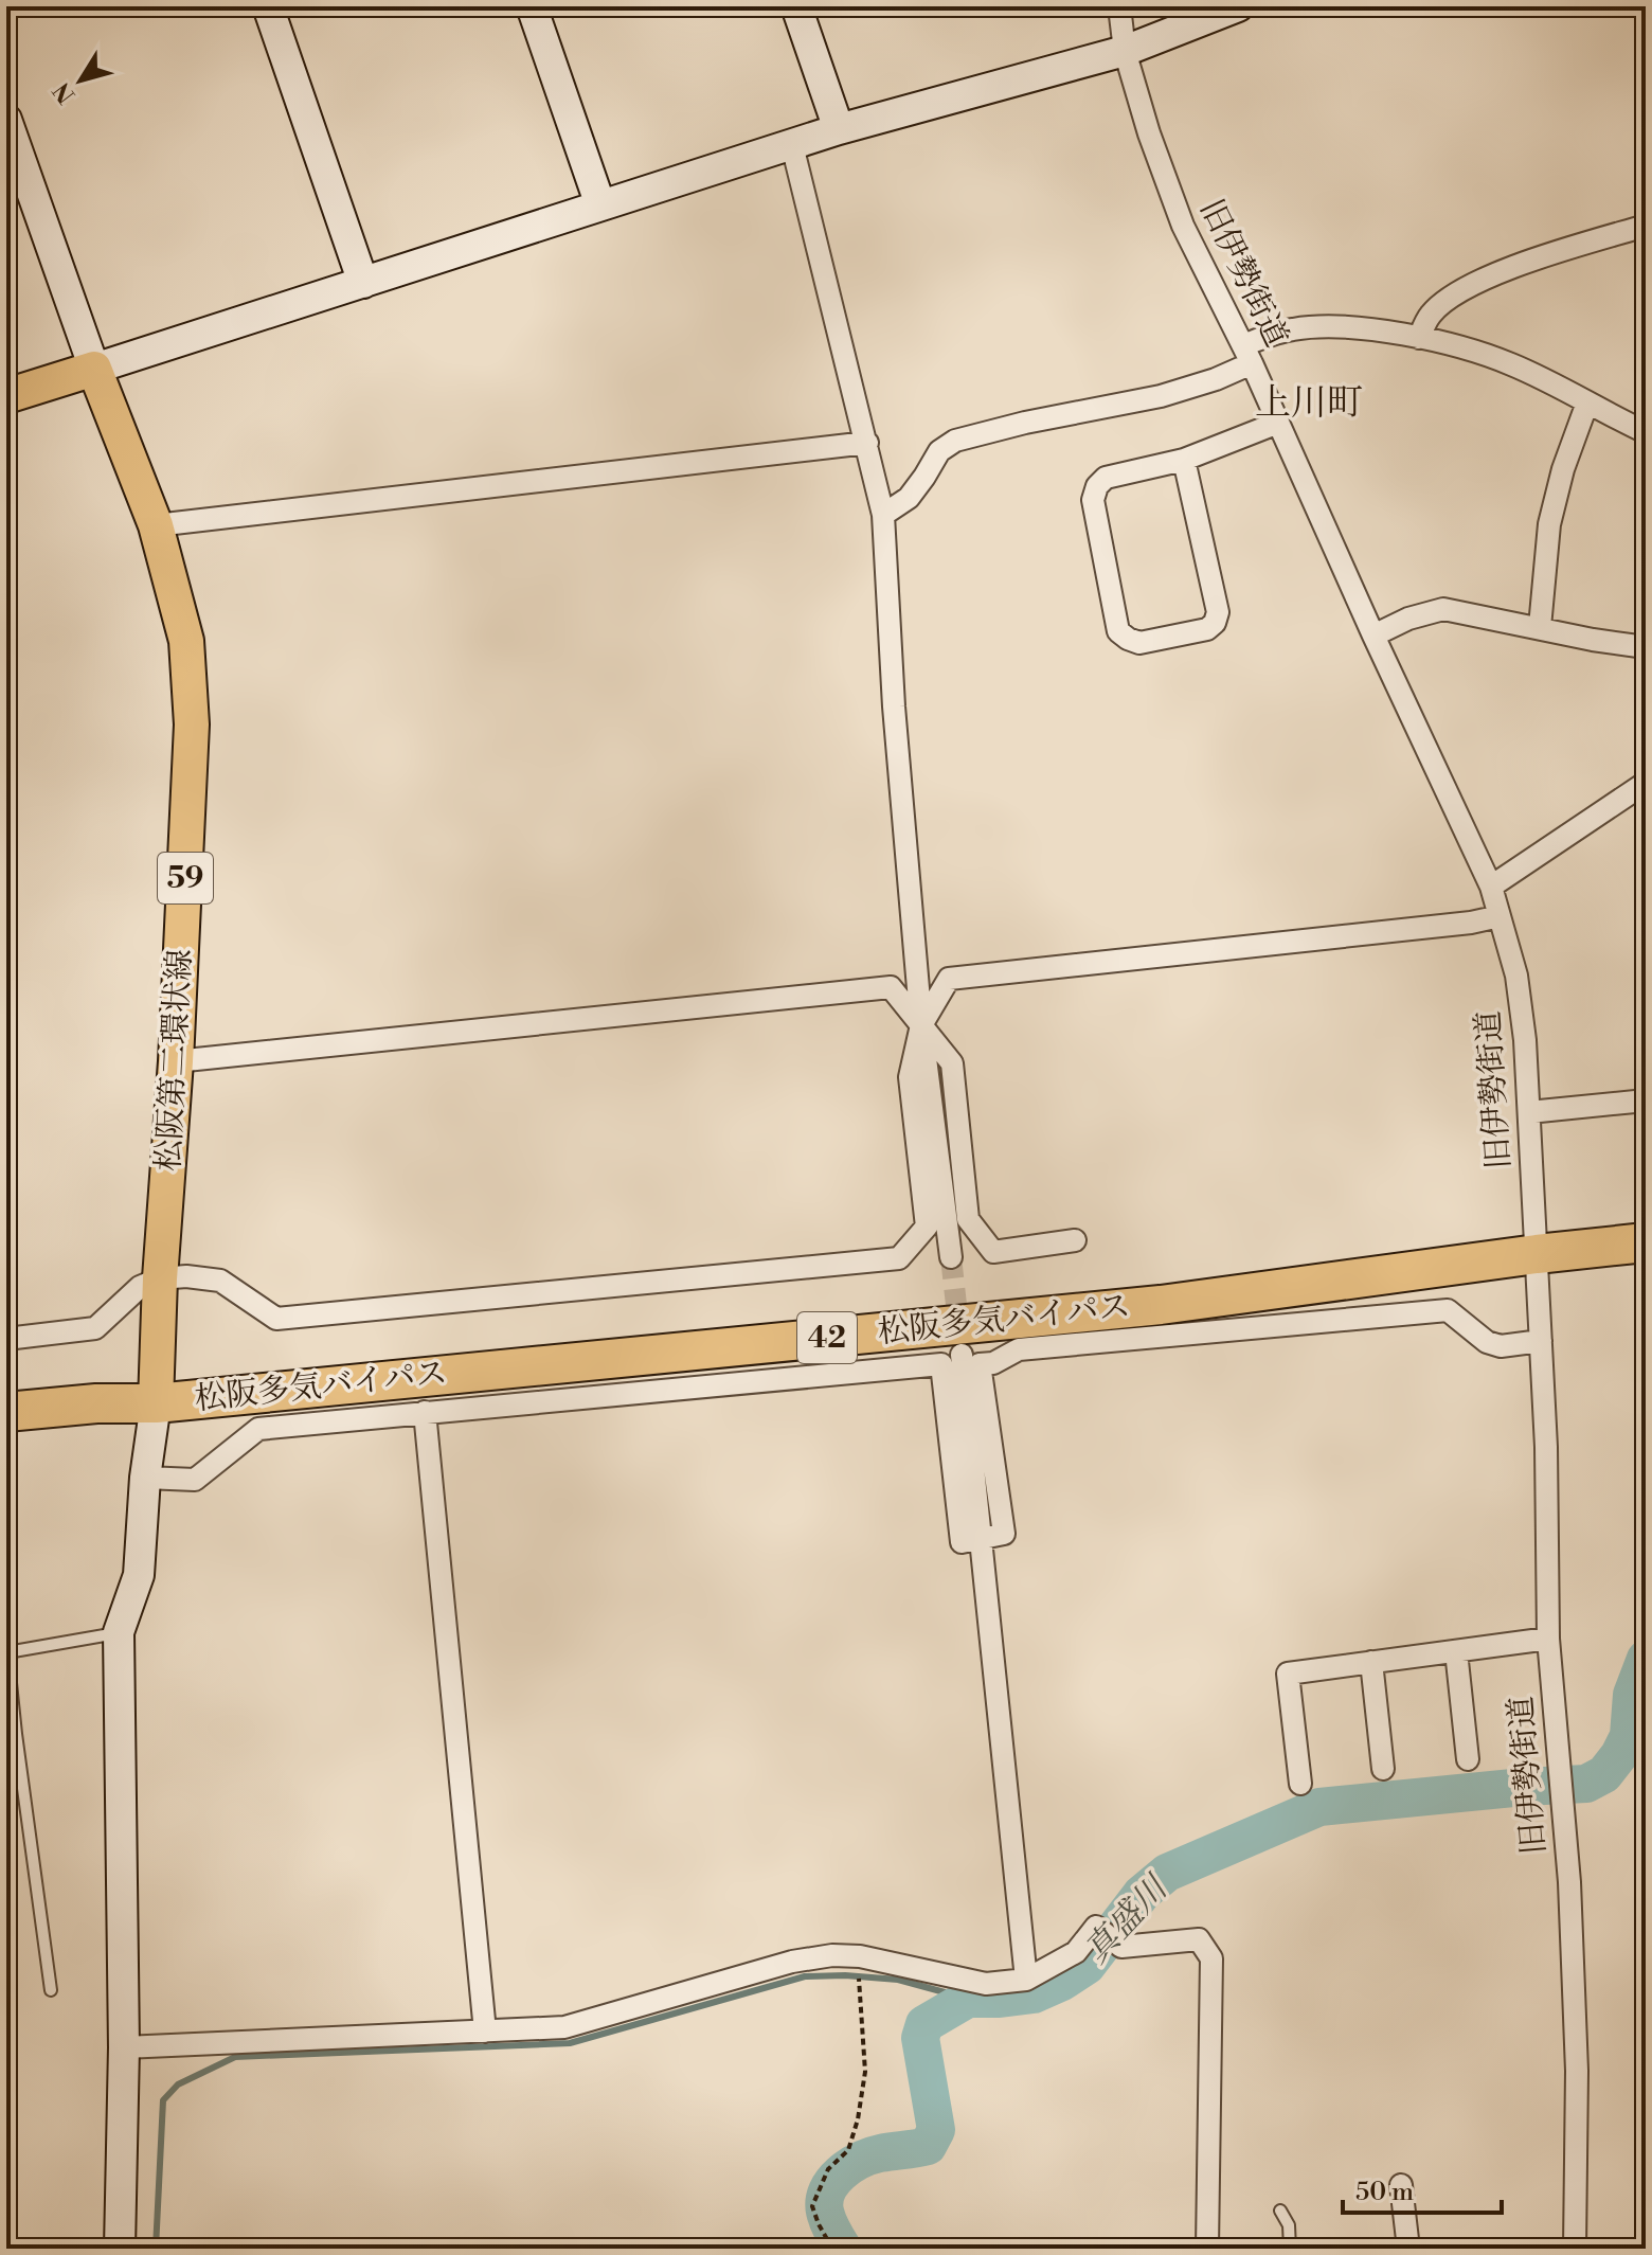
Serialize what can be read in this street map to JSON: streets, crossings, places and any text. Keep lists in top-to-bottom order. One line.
{"streets":{"highway":["松阪多気バイパス","42"],"main road":["59","松阪第二環状線"],"street":["旧伊勢街道"]},"crossings":[["旧伊勢街道","松阪多気バイパス"],["松阪第二環状線","松阪多気バイパス"]],"districts":["上川町"],"water":["真盛川"],"scale_bar":"50 m","north":"bottom left"}
